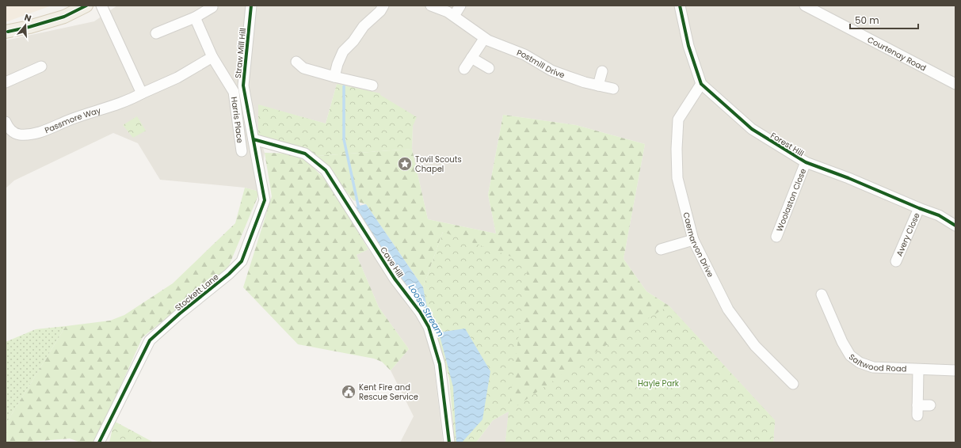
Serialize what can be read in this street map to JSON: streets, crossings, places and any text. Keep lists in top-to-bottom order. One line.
{"streets":{"street":["Straw Mill Hill","Courtenay Road","Postmill Drive","Harris Place","Passmore Way","Forest Hill","Woolaston Close","Avery Close","Caernarvon Drive","Cave Hill","Stockett Lane","Saltwood Road"]},"crossings":[["Straw Mill Hill","Cave Hill"],["Straw Mill Hill","Stockett Lane"],["Harris Place","Passmore Way"],["Forest Hill","Woolaston Close"],["Forest Hill","Avery Close"],["Forest Hill","Caernarvon Drive"],["Cave Hill","Stockett Lane"]],"water":["Loose Stream"],"parks":["Hayle Park"],"places":{"place":["Tovil Scouts Chapel"],"public building":["Kent Fire and Rescue Service"]},"scale_bar":"50 m","north":"top"}
